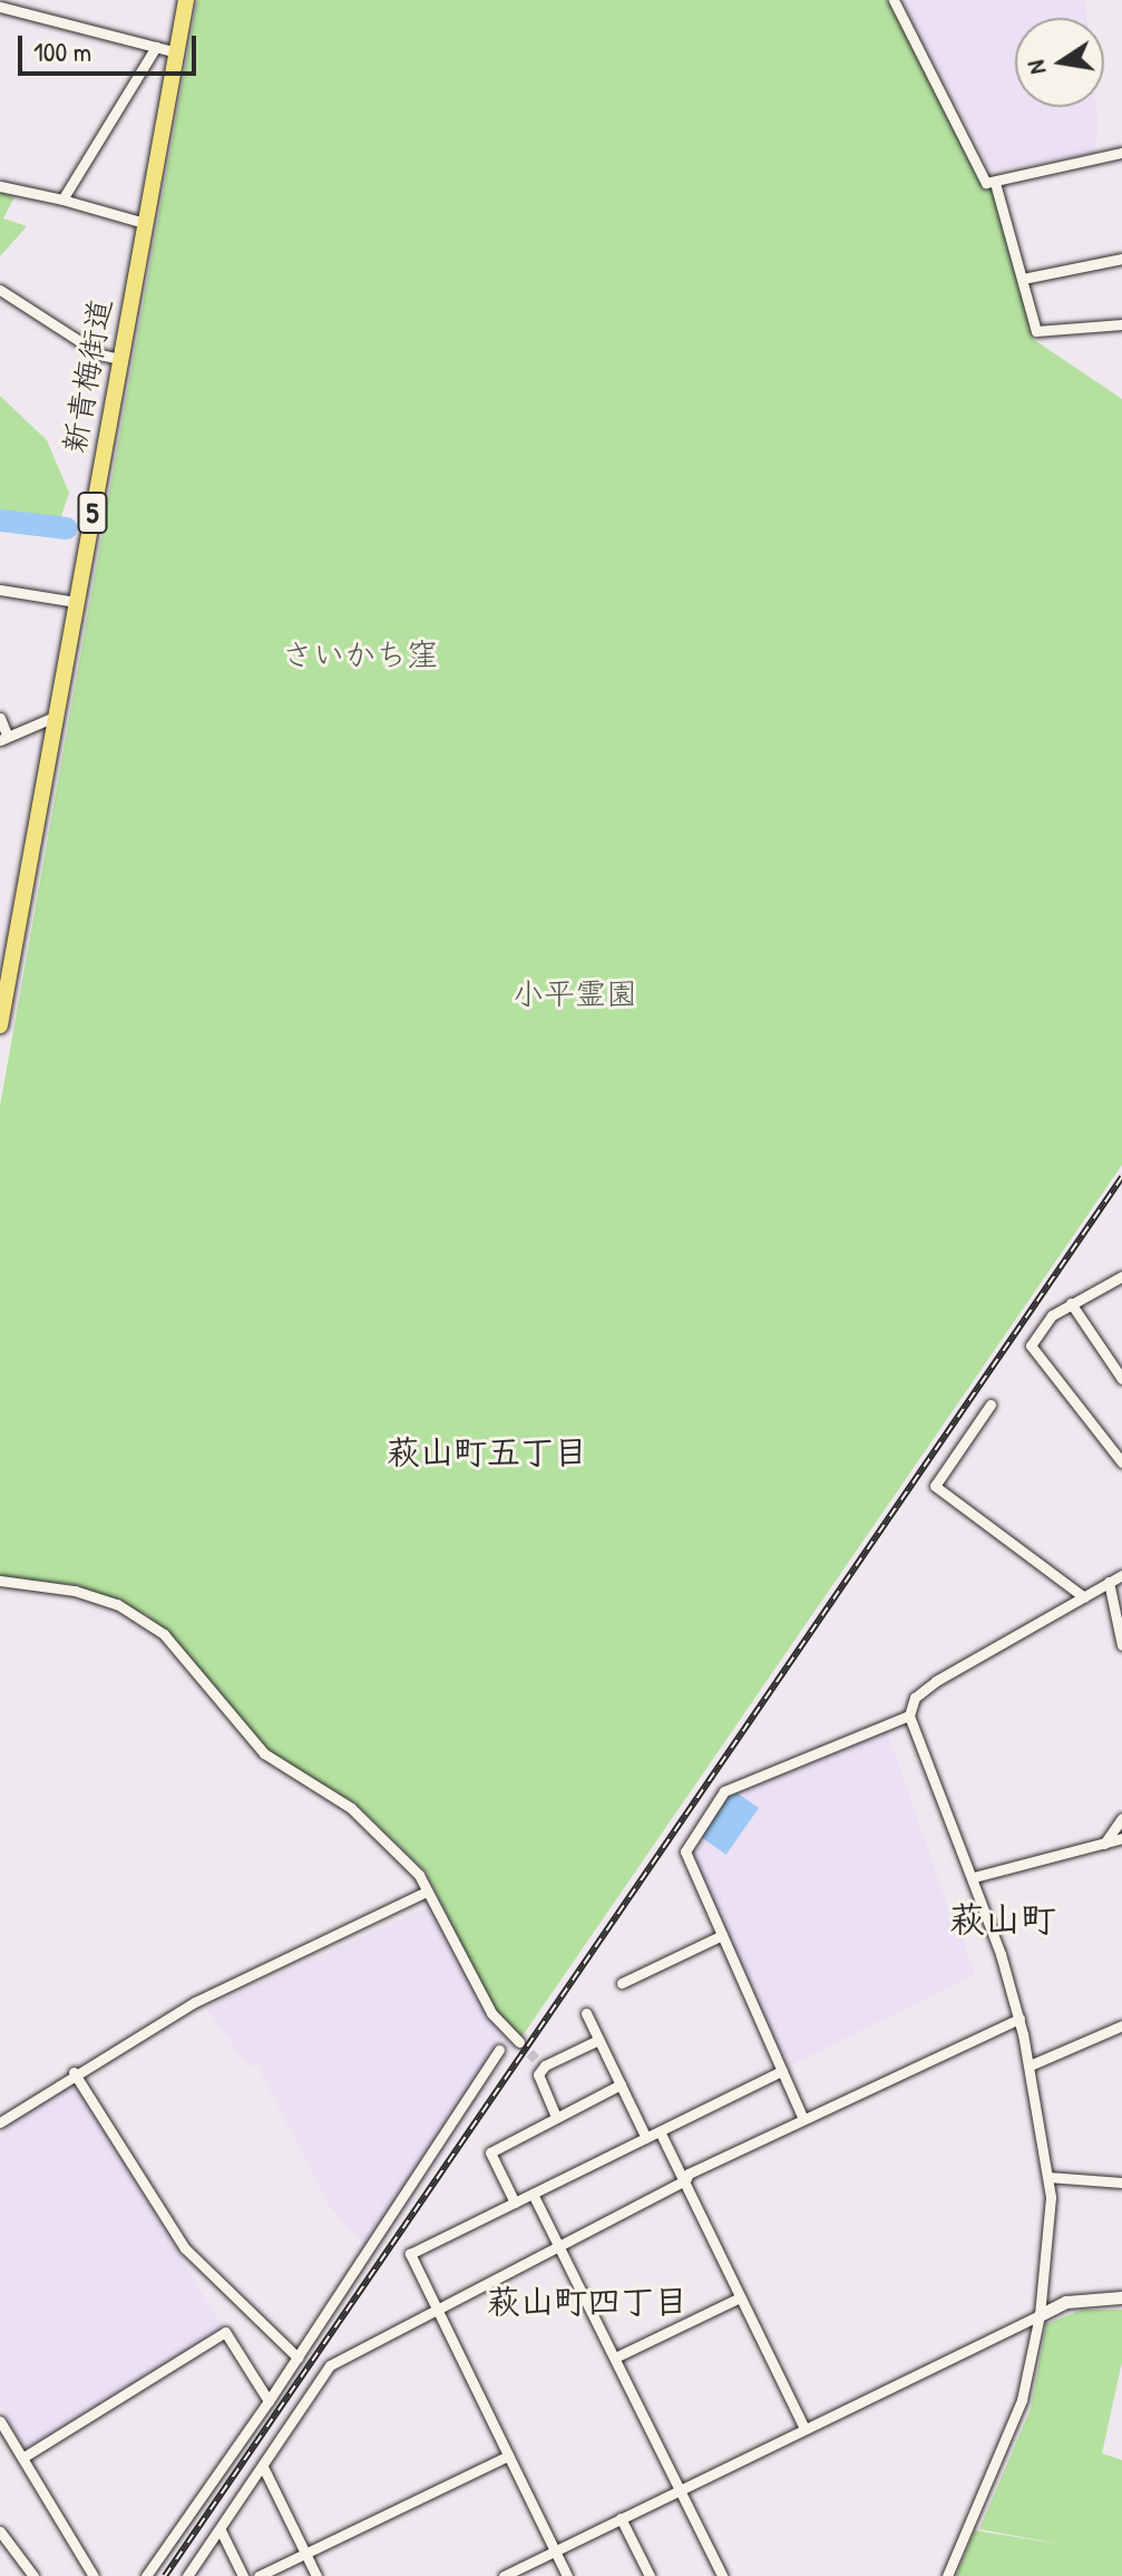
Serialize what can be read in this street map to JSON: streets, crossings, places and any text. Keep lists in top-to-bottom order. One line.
{"streets":{"main road":["新青梅街道","5"]},"districts":["萩山町五丁目","萩山町","萩山町四丁目"],"parks":["さいかち窪","小平霊園"],"scale_bar":"100 m","north":"left"}
